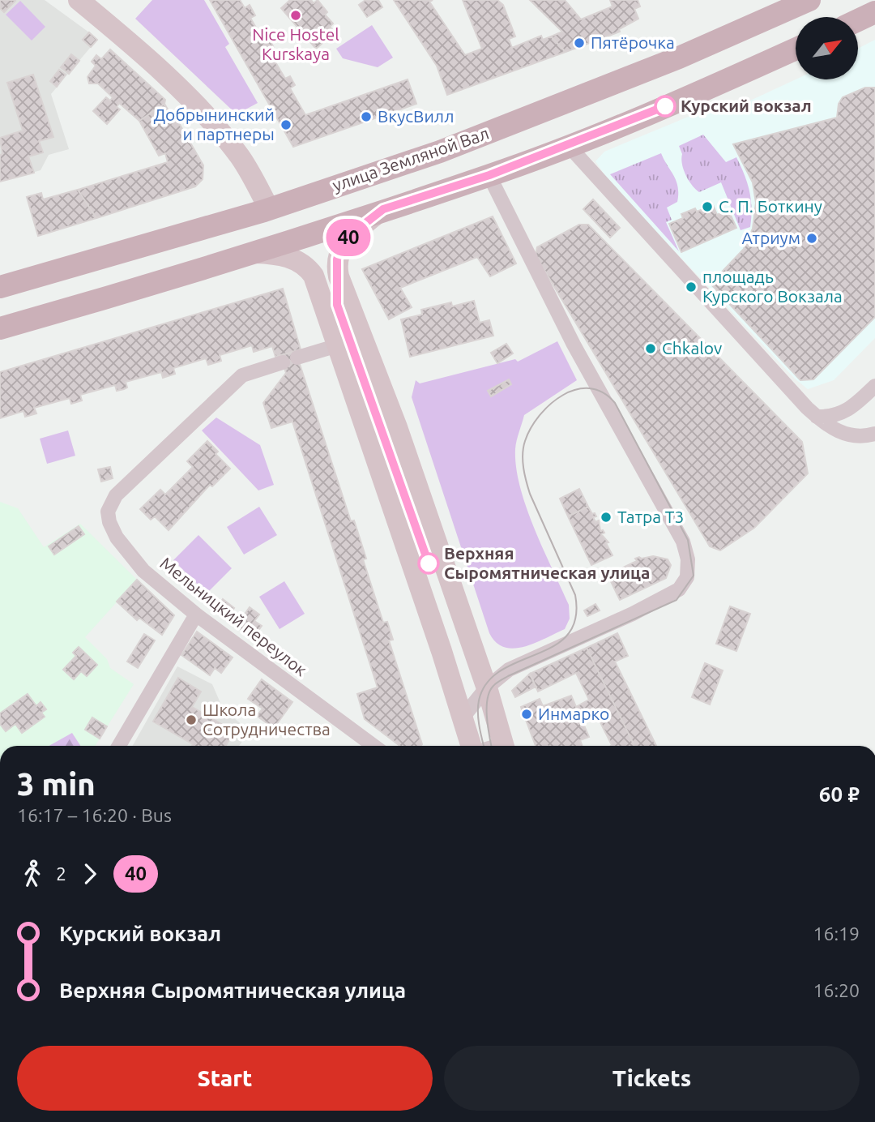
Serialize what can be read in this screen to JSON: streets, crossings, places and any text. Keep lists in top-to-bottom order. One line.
{"streets":{"main road":["улица Земляной Вал"],"street":["Мельницкий переулок"]},"places":["Nice Hostel Kurskaya","Пятёрочка","Курский вокзал","ВкусВилл","Добрынинский и партнеры","С. П. Боткину","Атриум","площадь Курского Вокзала","Chkalov","Татра T3","Верхняя Сыромятническая улица","Инмарко","Школа Сотрудничества"],"lines":["bus line 40"],"north":"top right","page":{"on_map":"40","heading":["3 min","16:17 – 16:20 · Bus","60 ₽"],"legs":["2","40"],"list":[{"name":"Курский вокзал","value":"16:19"},{"name":"Верхняя Сыромятническая улица","value":"16:20"}],"buttons":["Start","Tickets"]}}
